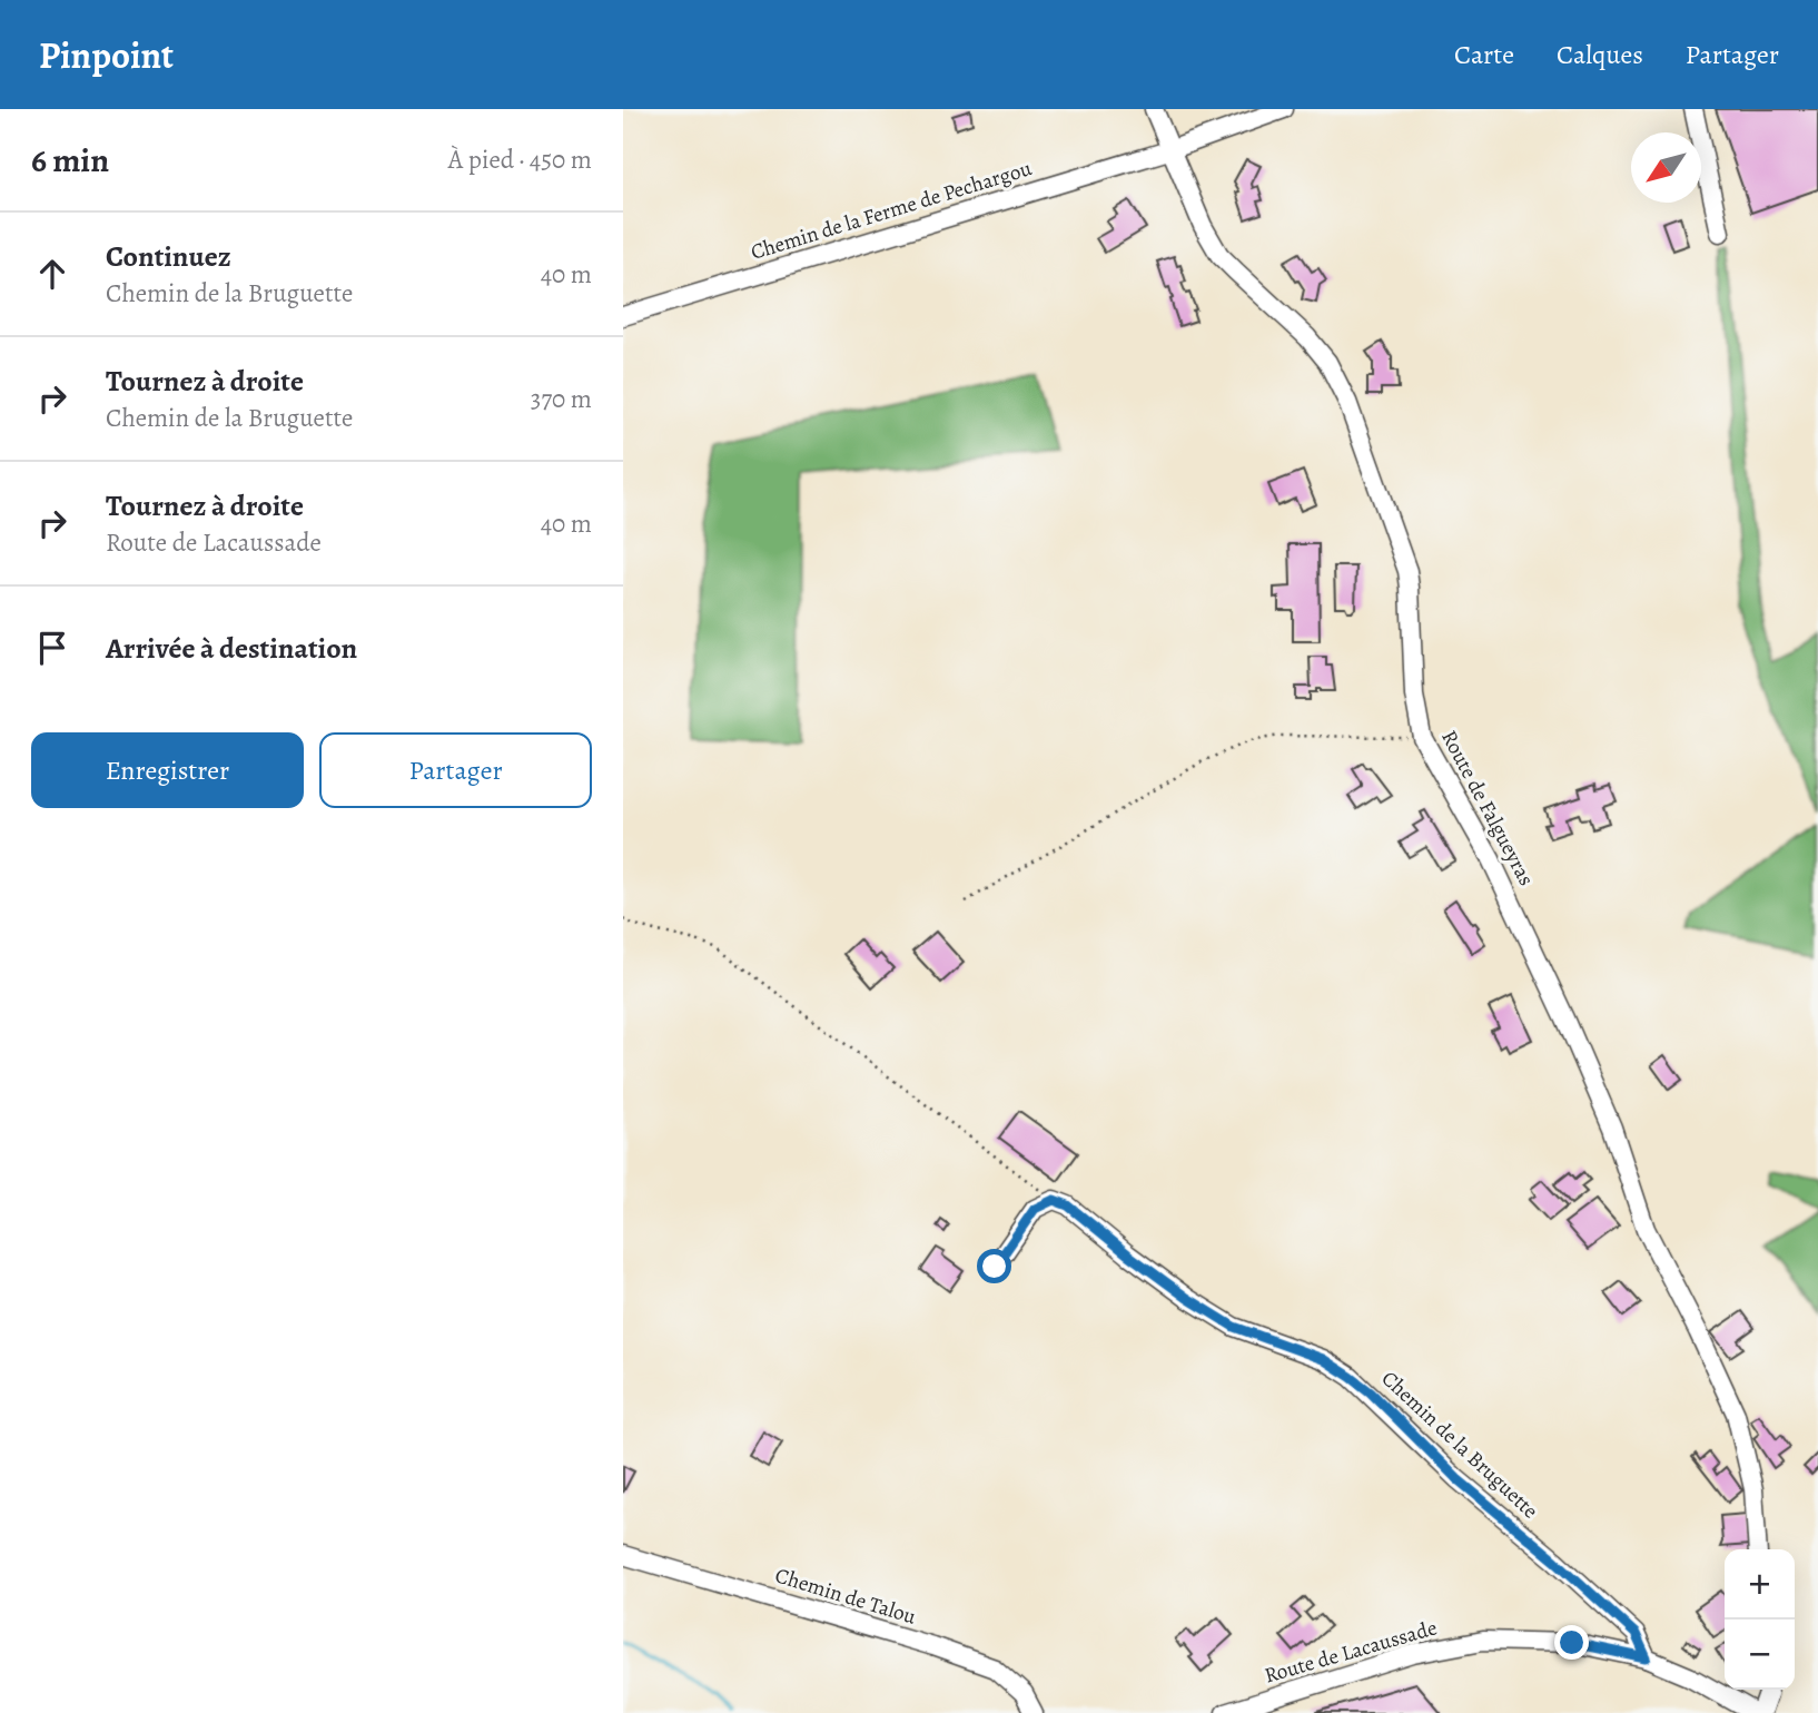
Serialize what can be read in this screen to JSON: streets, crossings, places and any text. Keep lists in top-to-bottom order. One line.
{"streets":{"street":["Chemin de la Ferme de Pechargou","Route de Falgueyras","Chemin de la Bruguette","Chemin de Talou","Route de Lacaussade"]},"crossings":[["Chemin de la Ferme de Pechargou","Route de Falgueyras"],["Chemin de la Bruguette","Route de Lacaussade"]],"north":"bottom left","page":{"header":"Pinpoint","nav":["Carte","Calques","Partager"],"heading":["6 min","À pied · 450 m"],"list":[["Continuez","Chemin de la Bruguette","40 m"],["Tournez à droite","Chemin de la Bruguette","370 m"],["Tournez à droite","Route de Lacaussade","40 m"],"Arrivée à destination"],"buttons":["Enregistrer","Partager"],"map_buttons":["+","−"]}}
